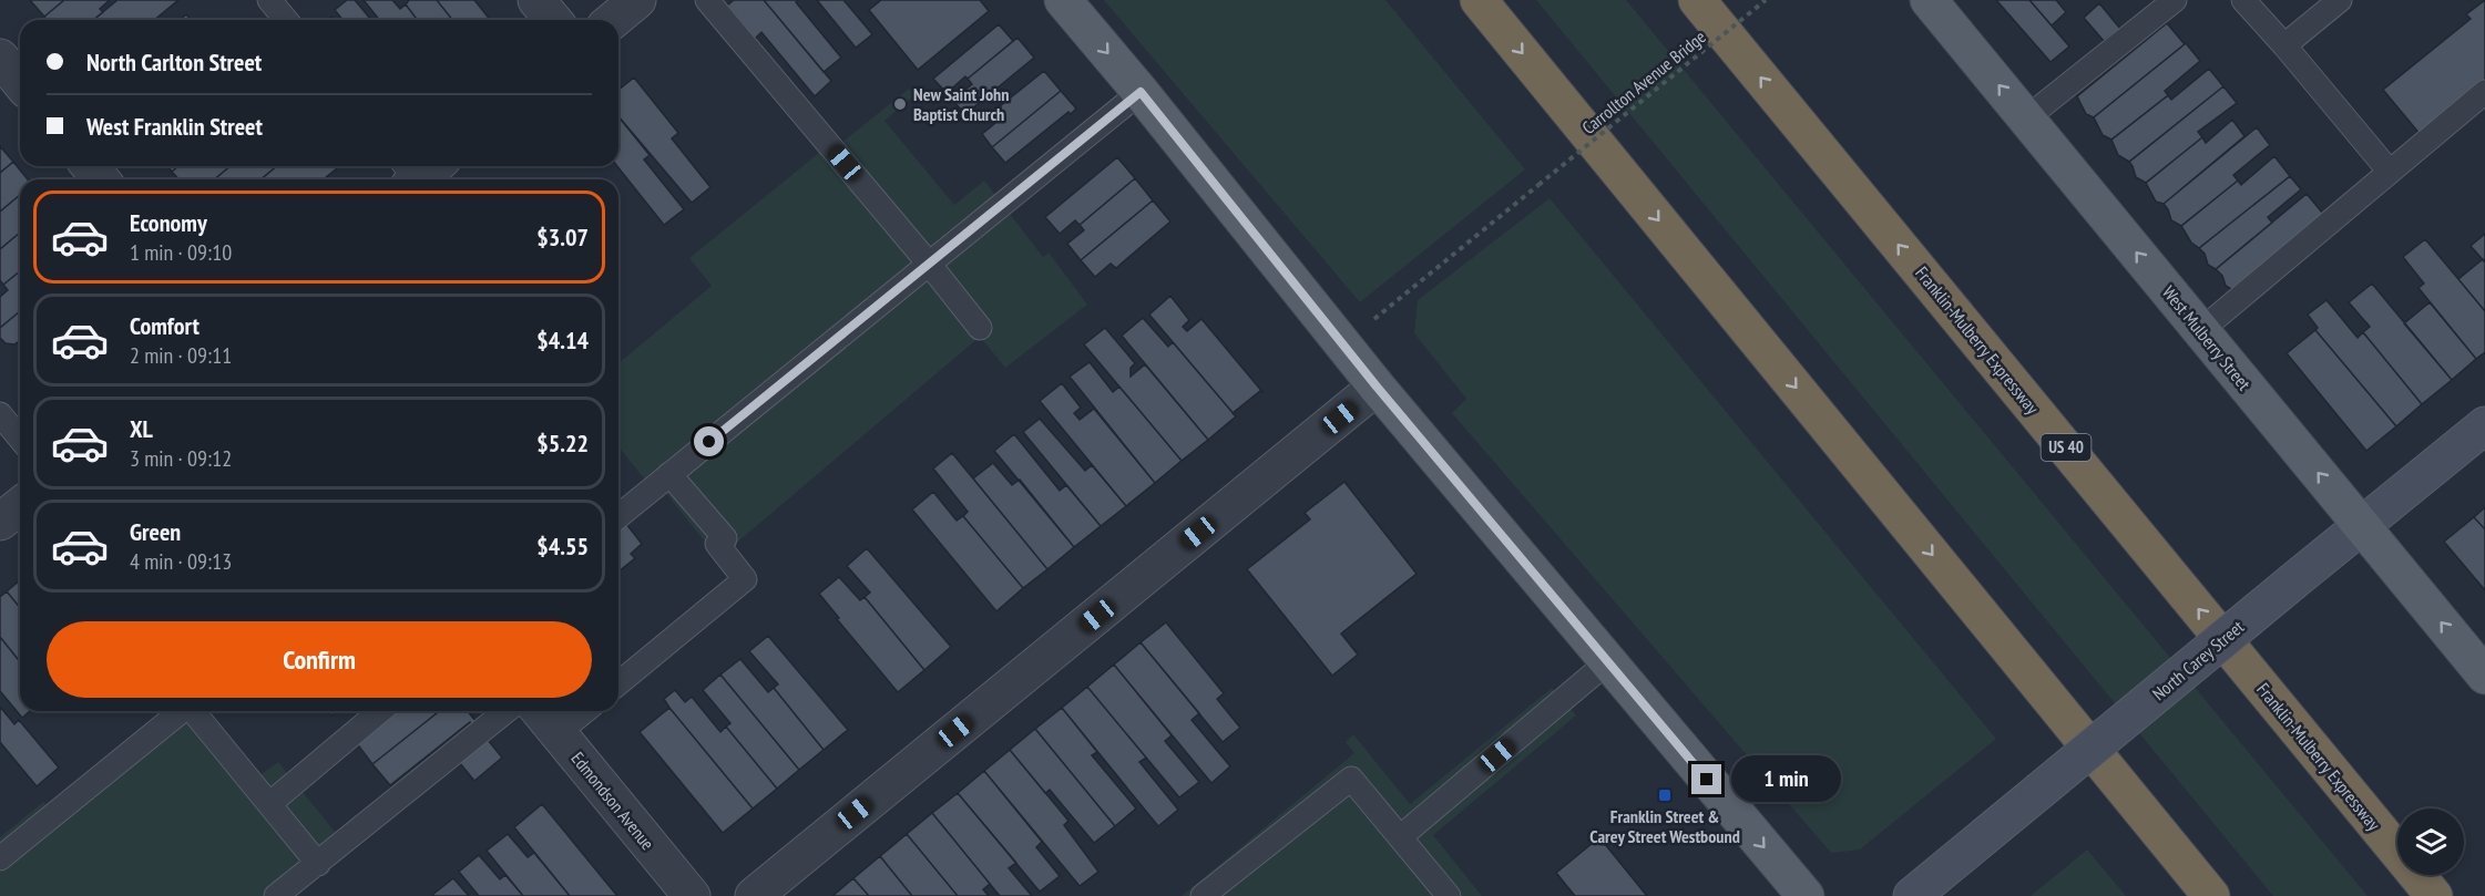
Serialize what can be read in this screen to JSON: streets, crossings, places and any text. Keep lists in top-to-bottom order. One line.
{"streets":{"highway":["Franklin-Mulberry Expressway","US 40"],"main road":["West Mulberry Street","North Carey Street"],"street":["Edmondson Avenue"],"path":["Carrollton Avenue Bridge"]},"crossings":[["West Mulberry Street","North Carey Street"]],"one_way":["West Mulberry Street"],"places":{"other":["New Saint John Baptist Church"],"transit":["Franklin Street & Carey Street Westbound"]},"page":{"banner":["North Carlton Street","West Franklin Street"],"list":[{"name":"Economy","note":"1 min · 09:10","value":"$3.07"},{"name":"Comfort","note":"2 min · 09:11","value":"$4.14"},{"name":"XL","note":"3 min · 09:12","value":"$5.22"},{"name":"Green","note":"4 min · 09:13","value":"$4.55"}],"buttons":"Confirm","bubble":"1 min"}}
